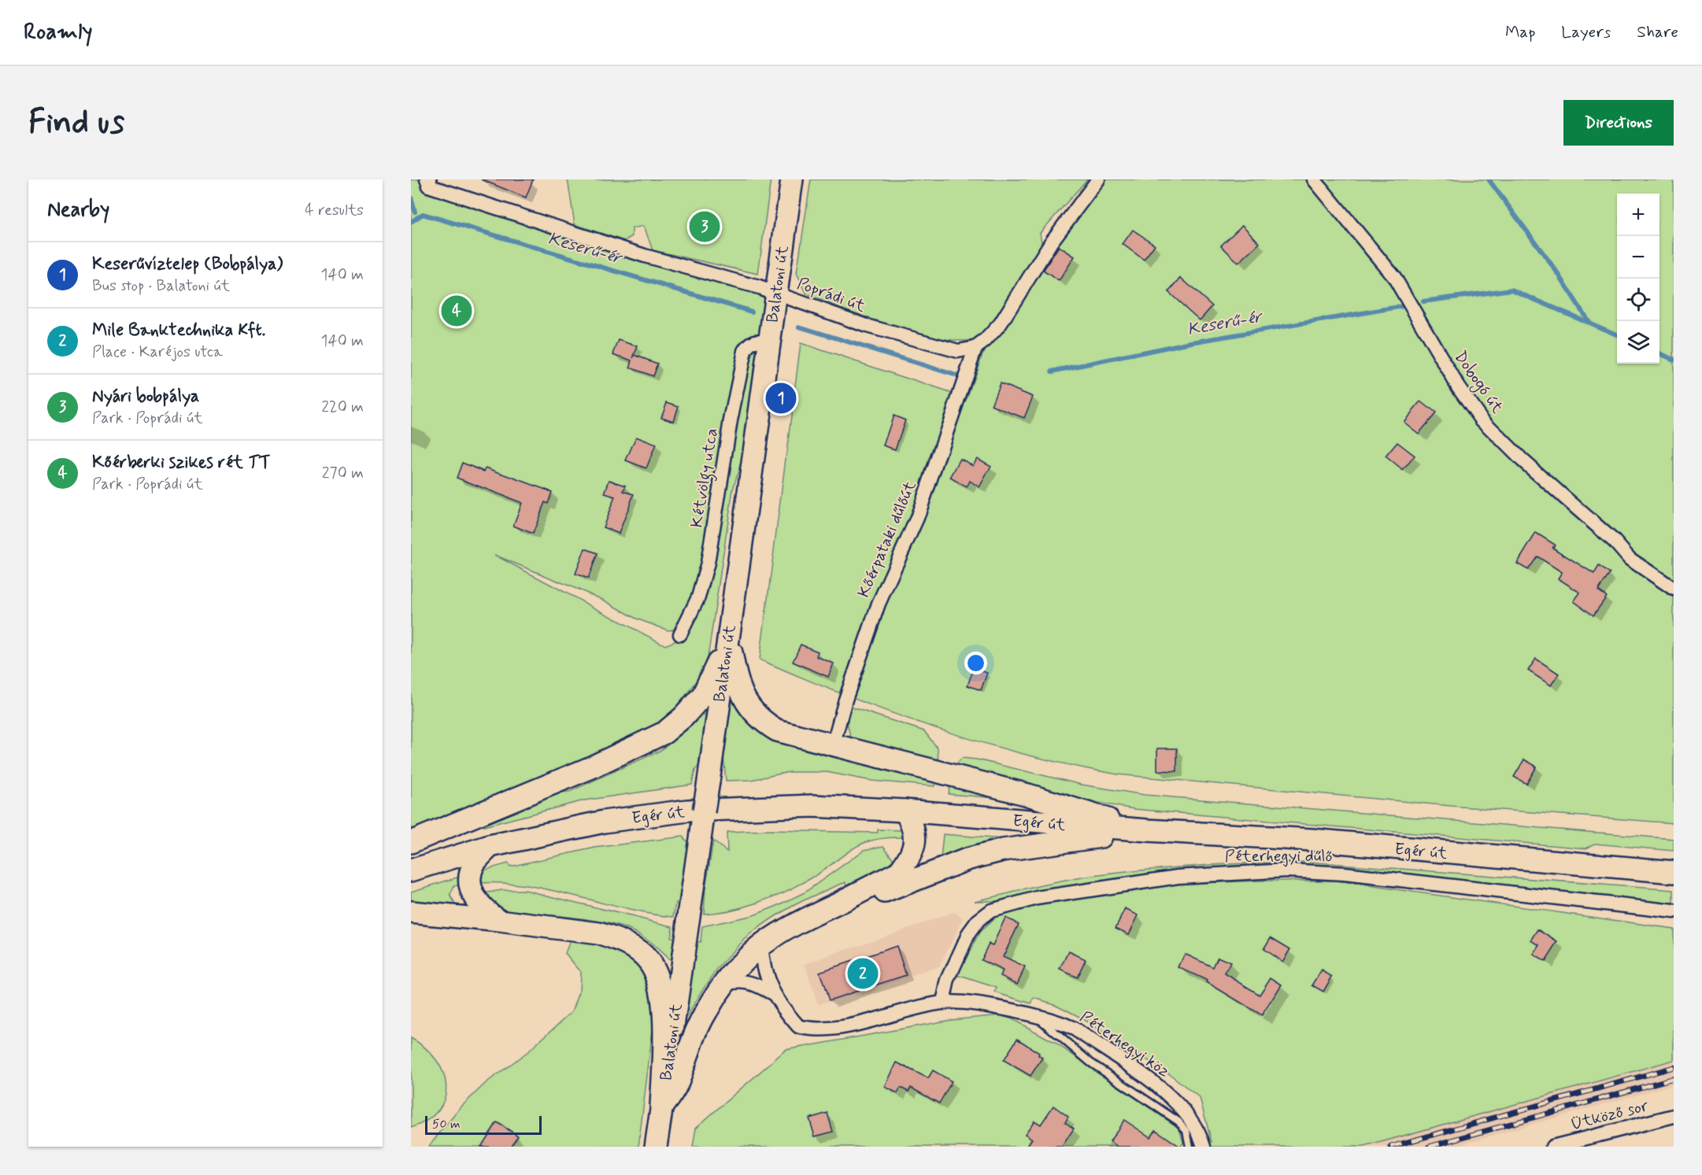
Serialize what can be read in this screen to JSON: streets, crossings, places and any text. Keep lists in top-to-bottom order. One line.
{"streets":{"main road":["Balatoni út","Egér út"],"street":["Poprádi út","Dobogó út","Kétvölgy utca","Kőérpataki dűlőút","Péterhegyi dűlő","Péterhegyi köz","Ütköző sor"]},"crossings":[["Balatoni út","Poprádi út"],["Balatoni út","Kétvölgy utca"],["Poprádi út","Kőérpataki dűlőút"],["Péterhegyi dűlő","Péterhegyi köz"]],"water":["Keserű-ér"],"scale_bar":"50 m","page":{"header":"Roamly","nav":["Map","Layers","Share"],"buttons":"Directions","title":"Find us","heading":["Nearby","4 results"],"map_buttons":["+","−"],"pins":["3","4","1","2"],"list":[{"mark":"1","name":"Keserűvíztelep (Bobpálya)","note":"Bus stop · Balatoni út","value":"140 m"},{"mark":"2","name":"Mile Banktechnika Kft.","note":"Place · Karéjos utca","value":"140 m"},{"mark":"3","name":"Nyári bobpálya","note":"Park · Poprádi út","value":"220 m"},{"mark":"4","name":"Kőérberki szikes rét TT","note":"Park · Poprádi út","value":"270 m"}],"scale":"50 m"}}
